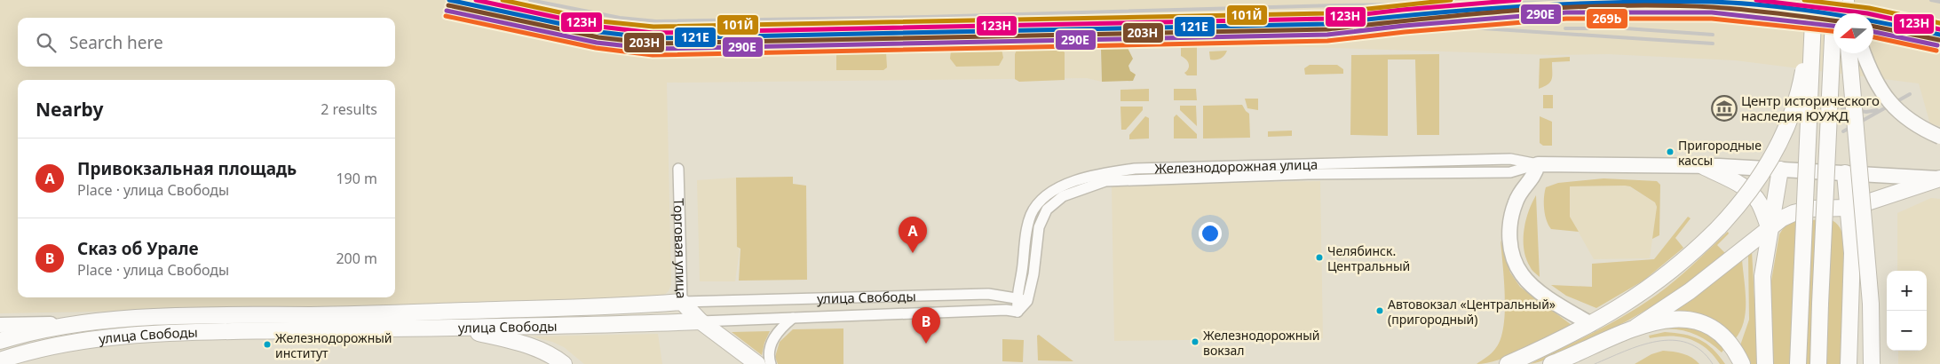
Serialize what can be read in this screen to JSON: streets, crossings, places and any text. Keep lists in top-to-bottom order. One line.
{"streets":{"main road":["Железнодорожная улица","Торговая улица","улица Свободы"]},"crossings":[["Железнодорожная улица","улица Свободы"],["Торговая улица","улица Свободы"]],"places":{"museum":["Центр исторического наследия ЮУЖД"],"other":["Пригородные кассы","Челябинск. Центральный","Автовокзал «Центральный» (пригородный)","Железнодорожный вокзал","Железнодорожный институт"]},"lines":["transit line 121Е","transit line 123Н","transit line 101Й","transit line 203Н","transit line 290Е","transit line 269Ь"],"north":"left","page":{"search":"Search here","heading":["Nearby","2 results"],"list":[{"mark":"A","name":"Привокзальная площадь","note":"Place · улица Свободы","value":"190 m"},{"mark":"B","name":"Сказ об Урале","note":"Place · улица Свободы","value":"200 m"}],"pins":["A","B"],"map_buttons":["+","−"]}}
